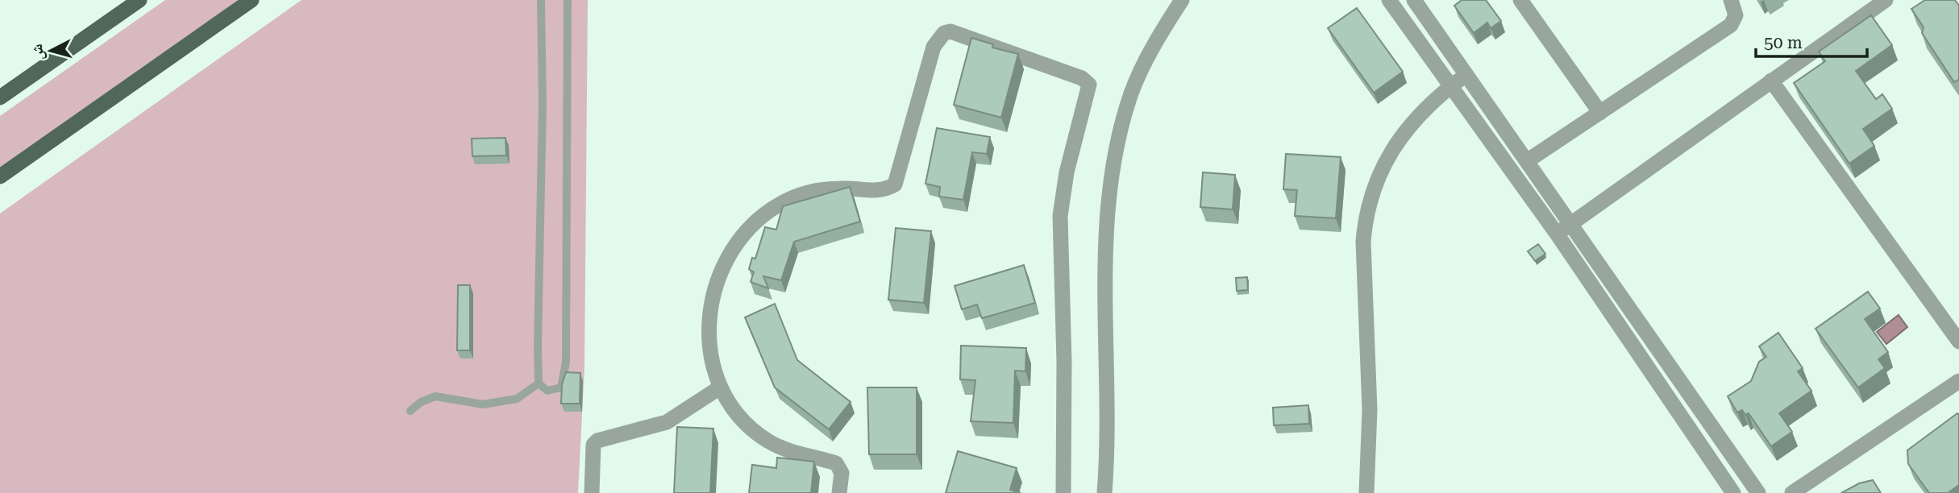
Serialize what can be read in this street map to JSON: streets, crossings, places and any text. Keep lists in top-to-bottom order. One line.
{"scale_bar":"50 m","north":"left"}
